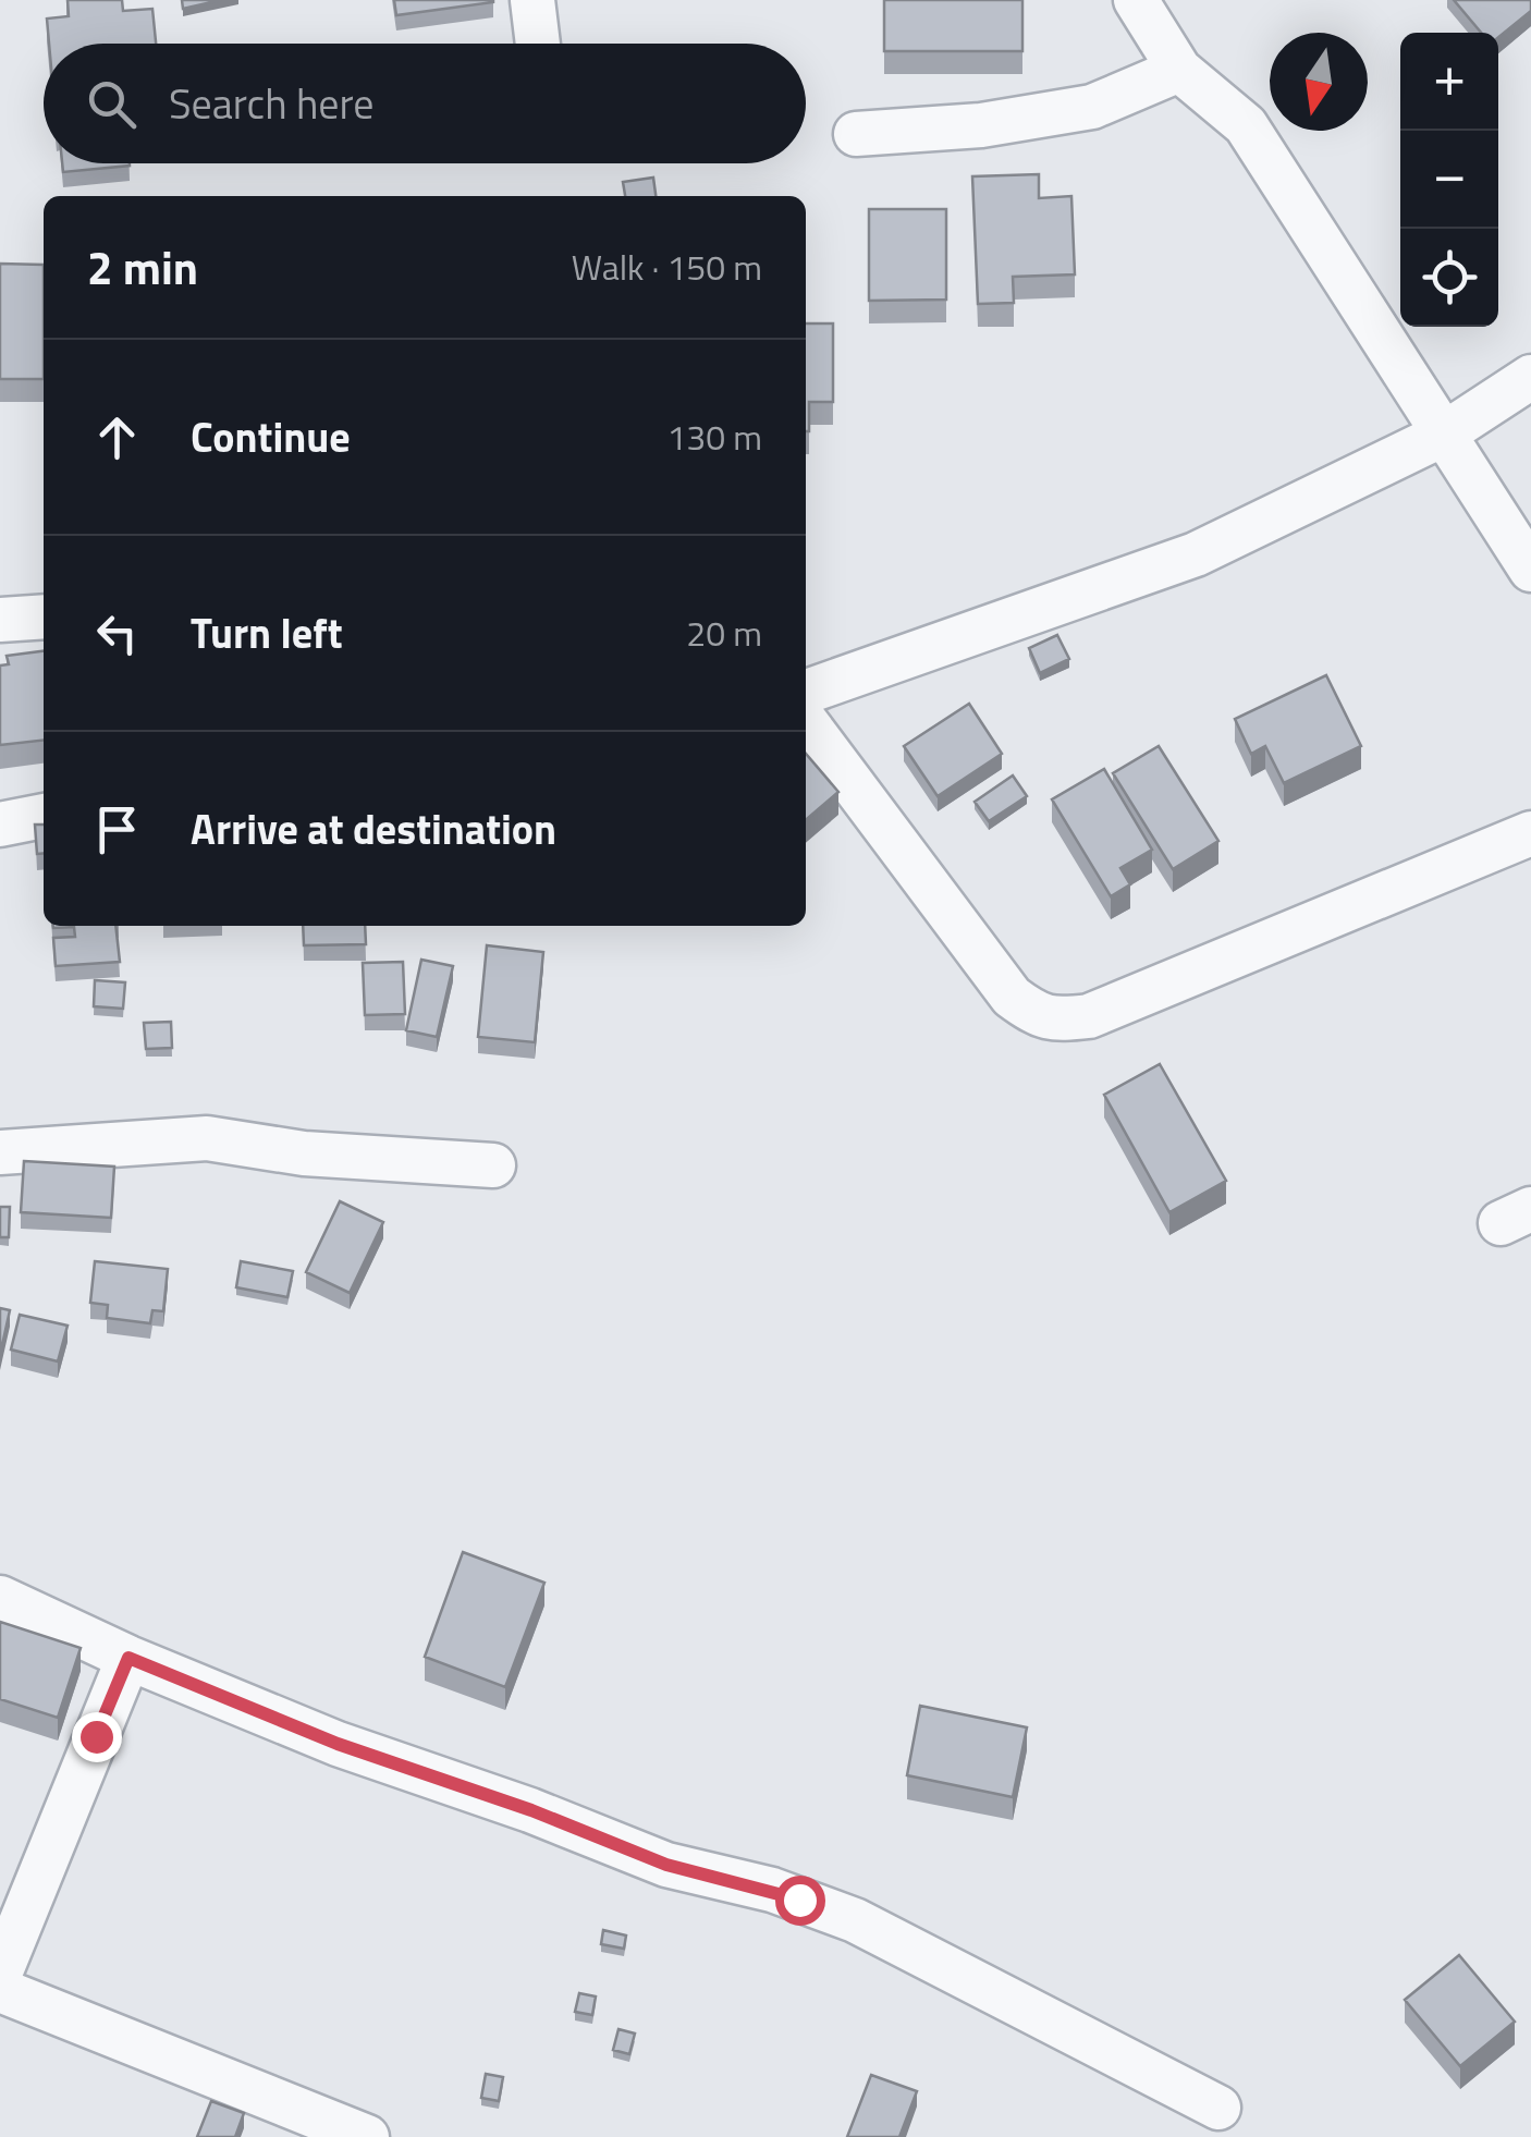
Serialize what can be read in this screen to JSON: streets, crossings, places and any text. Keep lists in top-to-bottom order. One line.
{"north":"bottom","page":{"map_buttons":["+","−"],"search":"Search here","heading":["2 min","Walk · 150 m"],"list":[["Continue","130 m"],["Turn left","20 m"],"Arrive at destination"]}}
